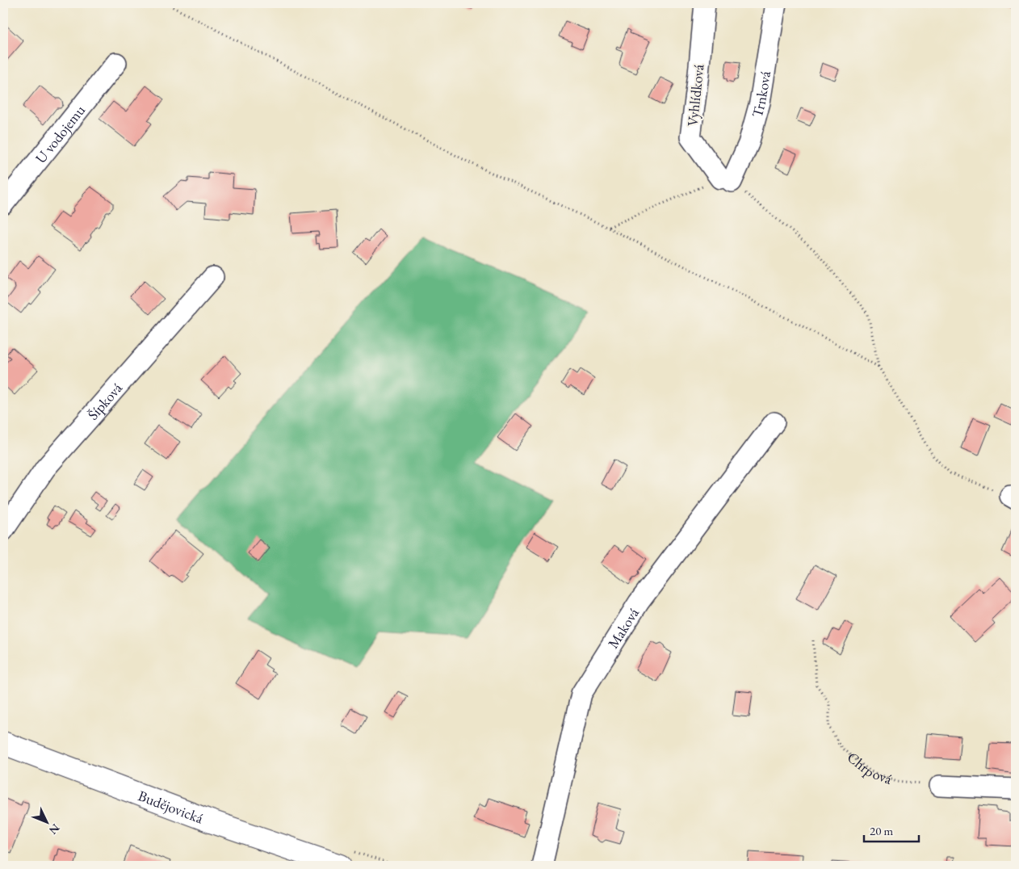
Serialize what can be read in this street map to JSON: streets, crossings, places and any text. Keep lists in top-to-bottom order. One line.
{"streets":{"main road":["Budějovická"],"street":["Trnková","Vyhlídková","U vodojemu","Šípková","Maková"],"path":["Chrpová"]},"crossings":[["Trnková","Vyhlídková"]],"scale_bar":"20 m","north":"bottom right"}
